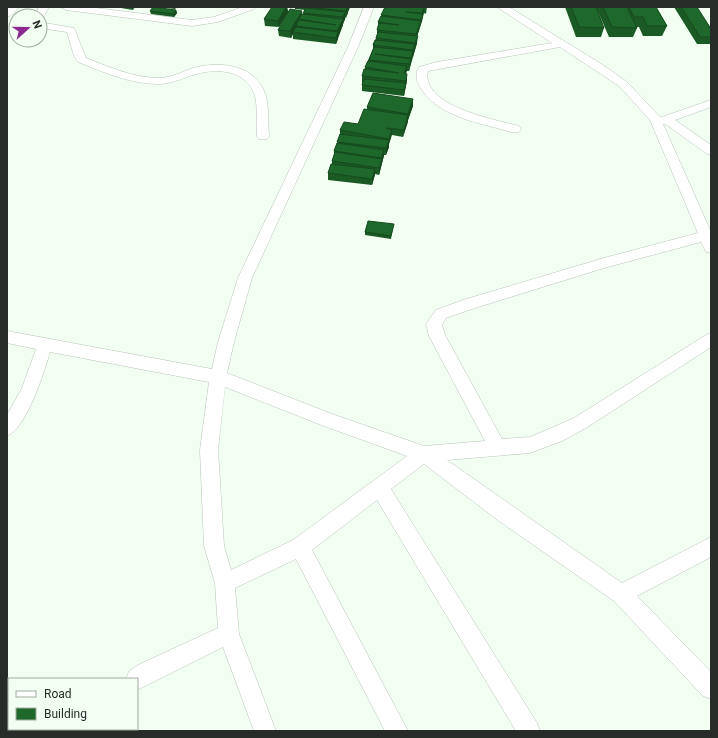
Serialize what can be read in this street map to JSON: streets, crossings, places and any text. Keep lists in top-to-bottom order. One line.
{"legend":["Road","Building"],"north":"right"}
